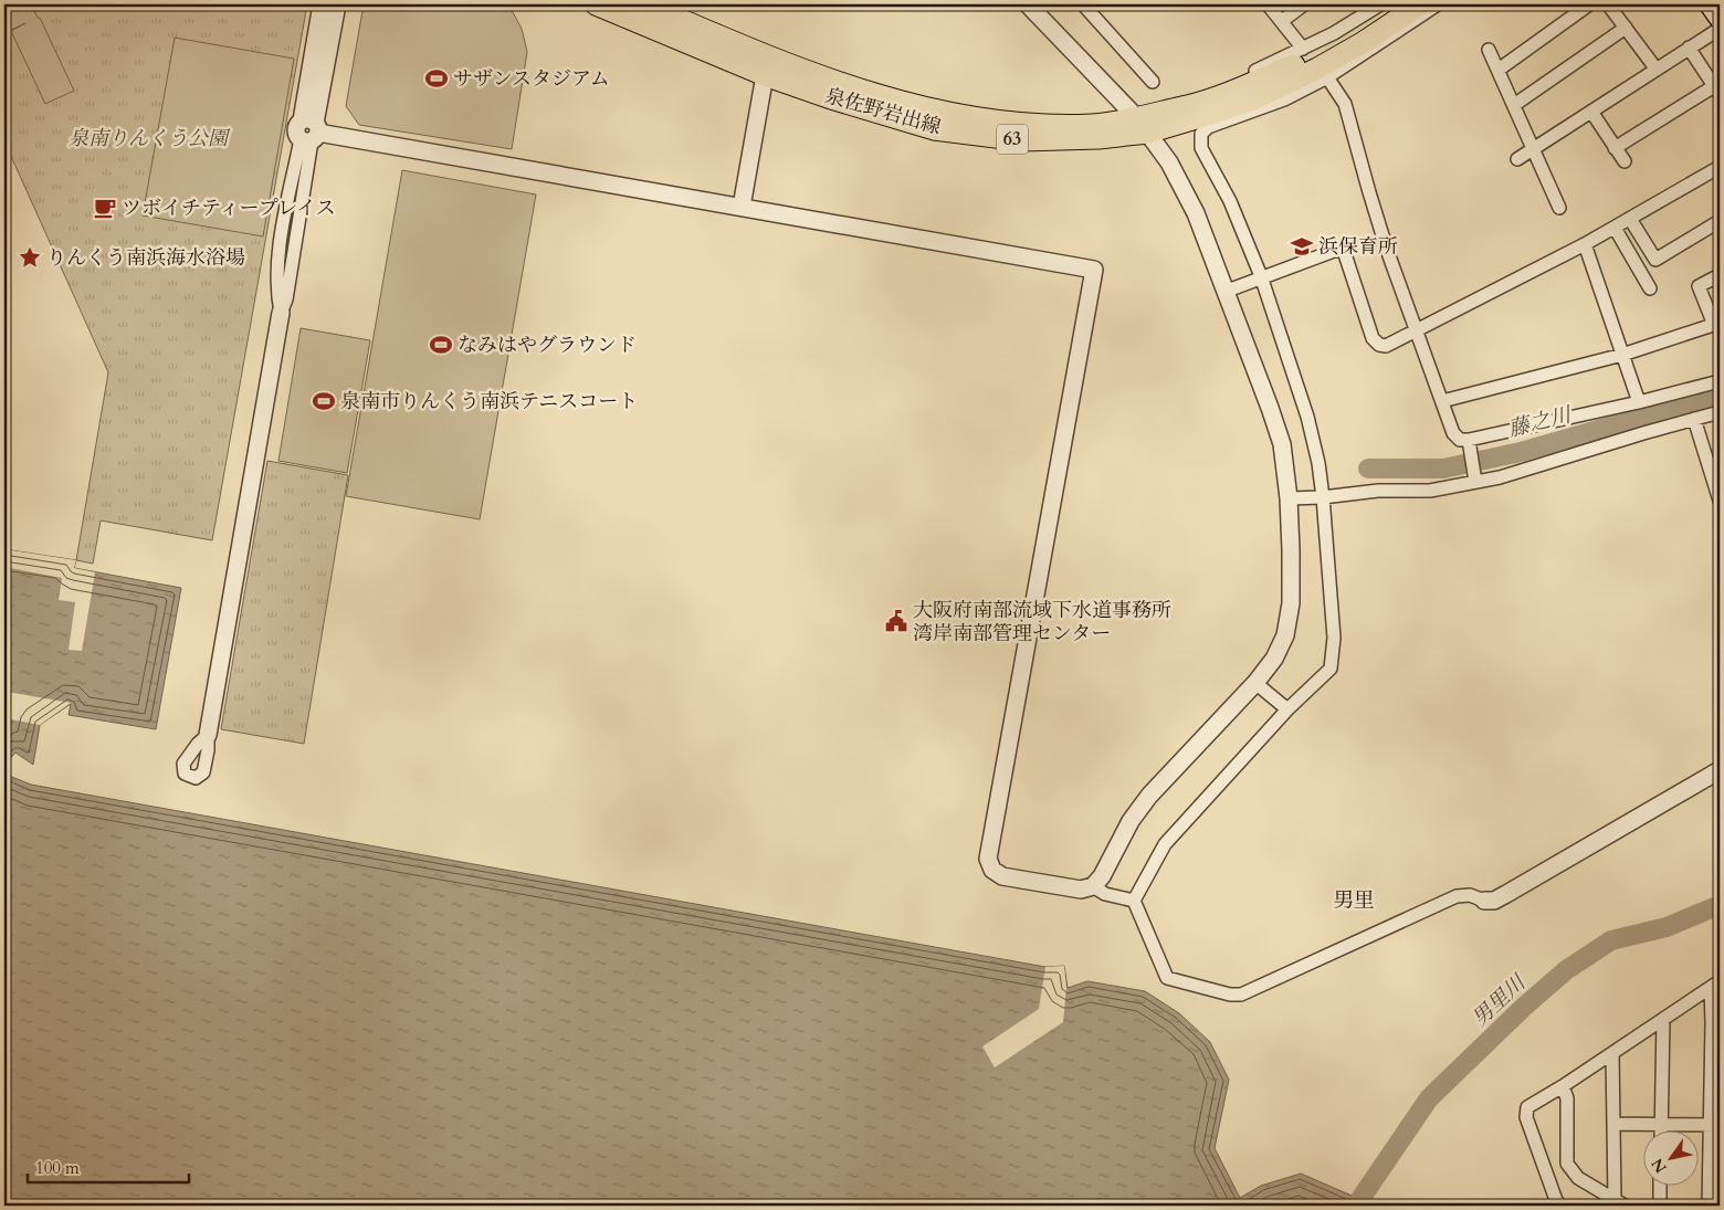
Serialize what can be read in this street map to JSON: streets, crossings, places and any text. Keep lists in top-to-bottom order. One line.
{"streets":{"main road":["泉佐野岩出線","63"]},"districts":["男里"],"water":["藤之川","男里川"],"parks":["泉南りんくう公園"],"places":{"sports":["サザンスタジアム","なみはやグラウンド","泉南市りんくう南浜テニスコート"],"cafe":["ツボイチティープレイス"],"school or university":["浜保育所"],"place":["りんくう南浜海水浴場"],"public building":["大阪府南部流域下水道事務所 湾岸南部管理センター"]},"scale_bar":"100 m","north":"bottom left"}
